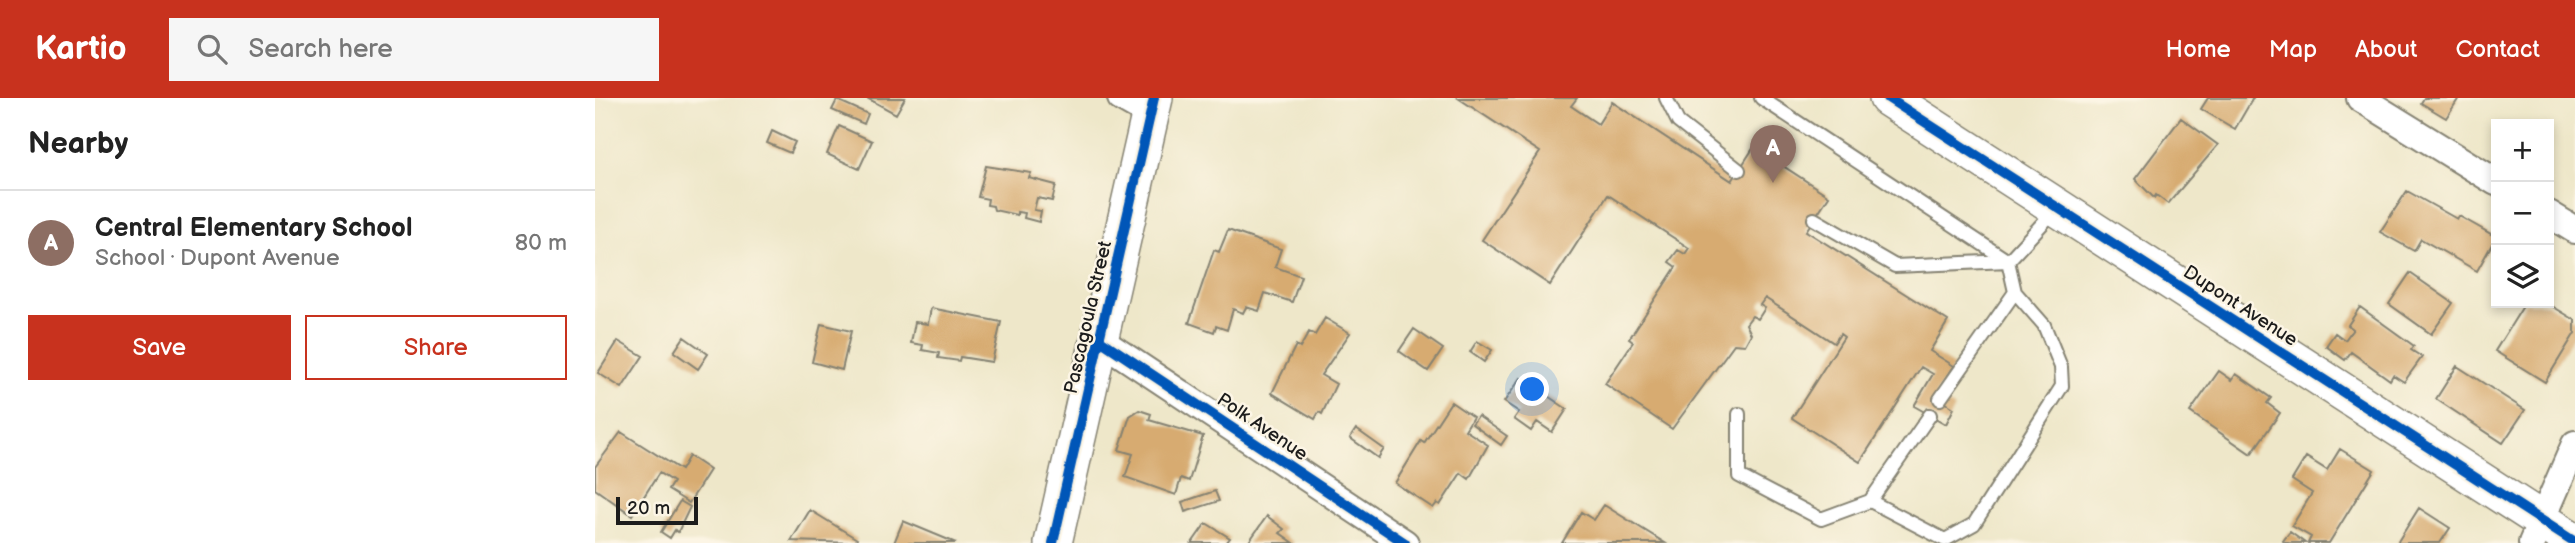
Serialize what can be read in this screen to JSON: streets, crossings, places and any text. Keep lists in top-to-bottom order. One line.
{"streets":{"street":["Dupont Avenue","Pascagoula Street","Polk Avenue"]},"crossings":[["Pascagoula Street","Polk Avenue"]],"scale_bar":"20 m","page":{"header":"Kartio","search":"Search here","nav":["Home","Map","About","Contact"],"heading":"Nearby","map_buttons":["+","−"],"pins":"A","list":[{"mark":"A","name":"Central Elementary School","note":"School · Dupont Avenue","value":"80 m"}],"buttons":["Save","Share"],"scale":"20 m"}}
